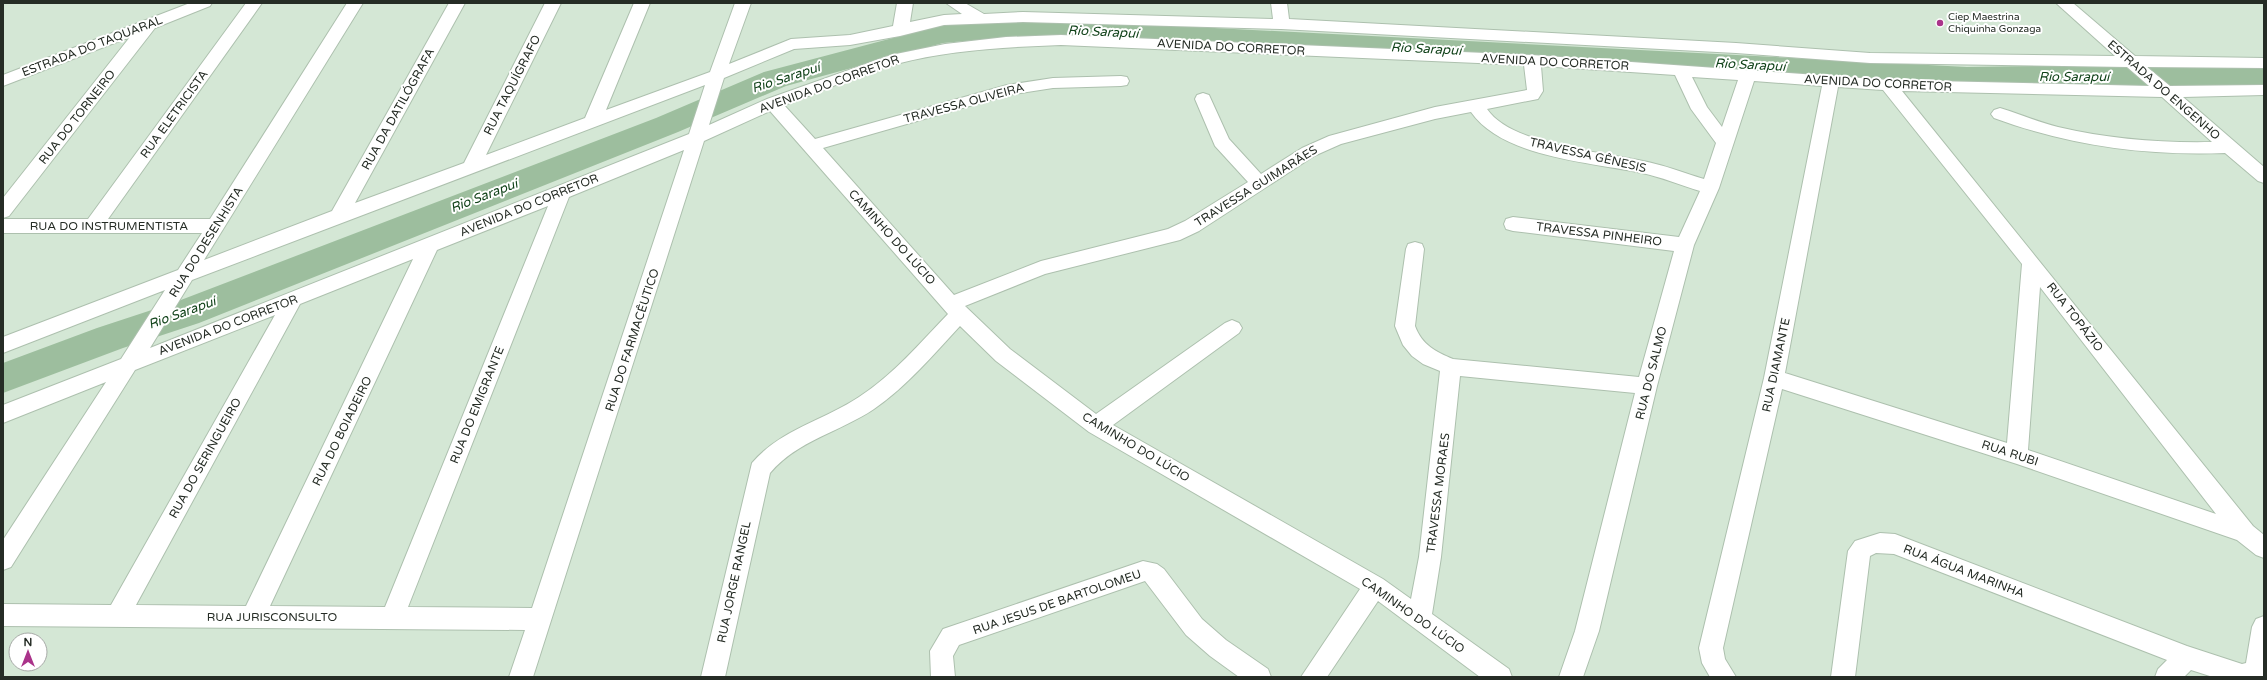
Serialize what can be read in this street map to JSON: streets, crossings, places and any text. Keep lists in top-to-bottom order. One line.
{"streets":{"street":["ESTRADA DO TAQUARAL","AVENIDA DO CORRETOR","RUA TAQUÍGRAFO","ESTRADA DO ENGENHO","TRAVESSA OLIVEIRA","RUA DA DATILÓGRAFA","RUA ELETRICISTA","RUA DO TORNEIRO","TRAVESSA GÊNESIS","TRAVESSA GUIMARÃES","RUA DO INSTRUMENTISTA","TRAVESSA PINHEIRO","CAMINHO DO LÚCIO","RUA DO DESENHISTA","RUA TOPÁZIO","RUA DO FARMACÊUTICO","RUA DIAMANTE","RUA DO SALMO","RUA DO EMIGRANTE","RUA DO BOIADEIRO","RUA RUBI","RUA DO SERINGUEIRO","TRAVESSA MORAES","RUA ÁGUA MARINHA","RUA JORGE RANGEL","RUA JESUS DE BARTOLOMEU","RUA JURISCONSULTO"]},"crossings":[["ESTRADA DO TAQUARAL","RUA DO TORNEIRO"],["AVENIDA DO CORRETOR","RUA TAQUÍGRAFO"],["AVENIDA DO CORRETOR","ESTRADA DO ENGENHO"],["AVENIDA DO CORRETOR","RUA DA DATILÓGRAFA"],["AVENIDA DO CORRETOR","TRAVESSA GUIMARÃES"],["AVENIDA DO CORRETOR","CAMINHO DO LÚCIO"],["AVENIDA DO CORRETOR","RUA DO DESENHISTA"],["AVENIDA DO CORRETOR","RUA TOPÁZIO"],["AVENIDA DO CORRETOR","RUA DO FARMACÊUTICO"],["AVENIDA DO CORRETOR","RUA DIAMANTE"],["AVENIDA DO CORRETOR","RUA DO SALMO"],["AVENIDA DO CORRETOR","RUA DO EMIGRANTE"],["AVENIDA DO CORRETOR","RUA DO BOIADEIRO"],["AVENIDA DO CORRETOR","RUA DO SERINGUEIRO"],["TRAVESSA OLIVEIRA","CAMINHO DO LÚCIO"],["RUA ELETRICISTA","RUA DO INSTRUMENTISTA"],["TRAVESSA GÊNESIS","TRAVESSA GUIMARÃES"],["TRAVESSA GÊNESIS","RUA DO SALMO"],["TRAVESSA GUIMARÃES","CAMINHO DO LÚCIO"],["TRAVESSA GUIMARÃES","RUA JORGE RANGEL"],["RUA DO INSTRUMENTISTA","RUA DO DESENHISTA"],["TRAVESSA PINHEIRO","RUA DO SALMO"],["CAMINHO DO LÚCIO","TRAVESSA MORAES"],["CAMINHO DO LÚCIO","RUA JORGE RANGEL"],["RUA TOPÁZIO","RUA RUBI"],["RUA DO FARMACÊUTICO","RUA JURISCONSULTO"],["RUA DIAMANTE","RUA RUBI"],["RUA DO EMIGRANTE","RUA JURISCONSULTO"],["RUA DO BOIADEIRO","RUA JURISCONSULTO"],["RUA DO SERINGUEIRO","RUA JURISCONSULTO"]],"water":["Rio Sarapuí"],"places":["Ciep Maestrina Chiquinha Gonzaga"],"north":"top"}
